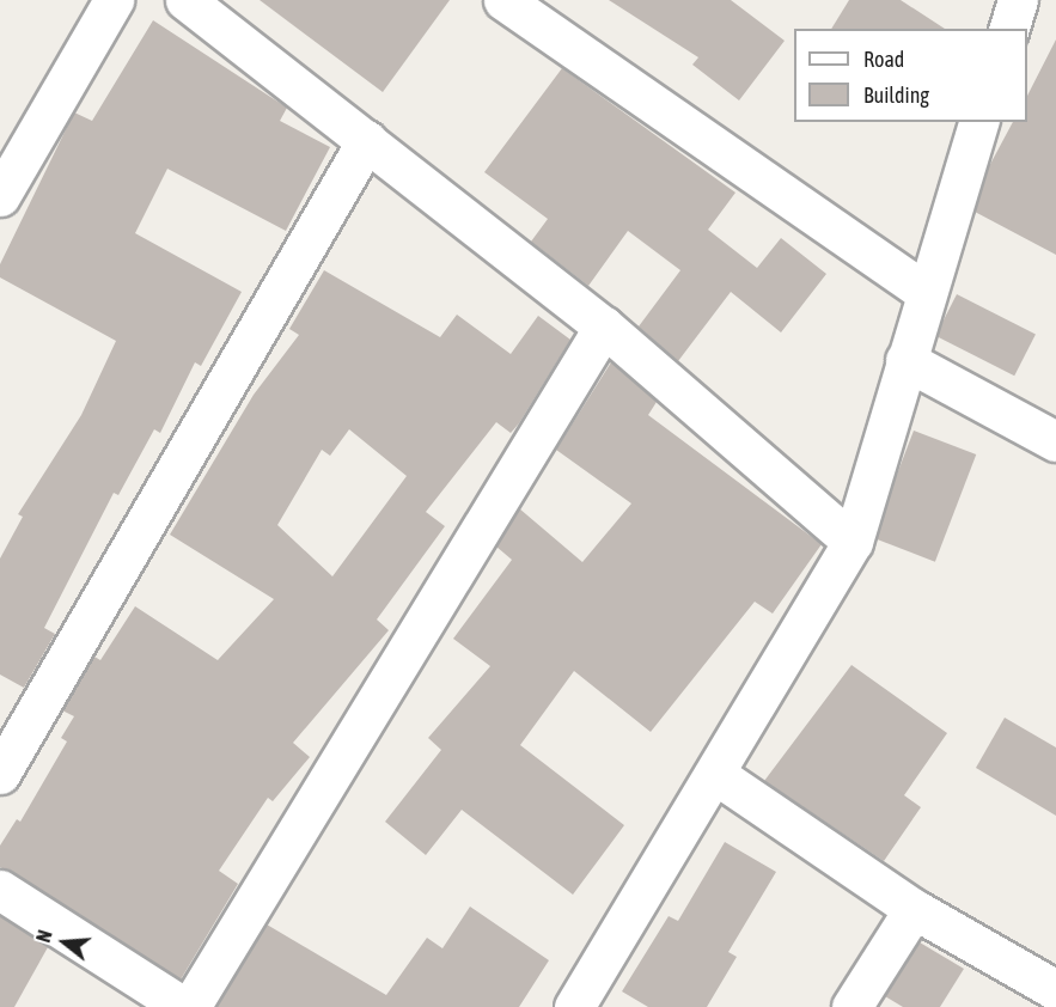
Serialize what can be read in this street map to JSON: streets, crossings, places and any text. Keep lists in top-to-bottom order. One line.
{"legend":["Road","Building"],"north":"left"}
